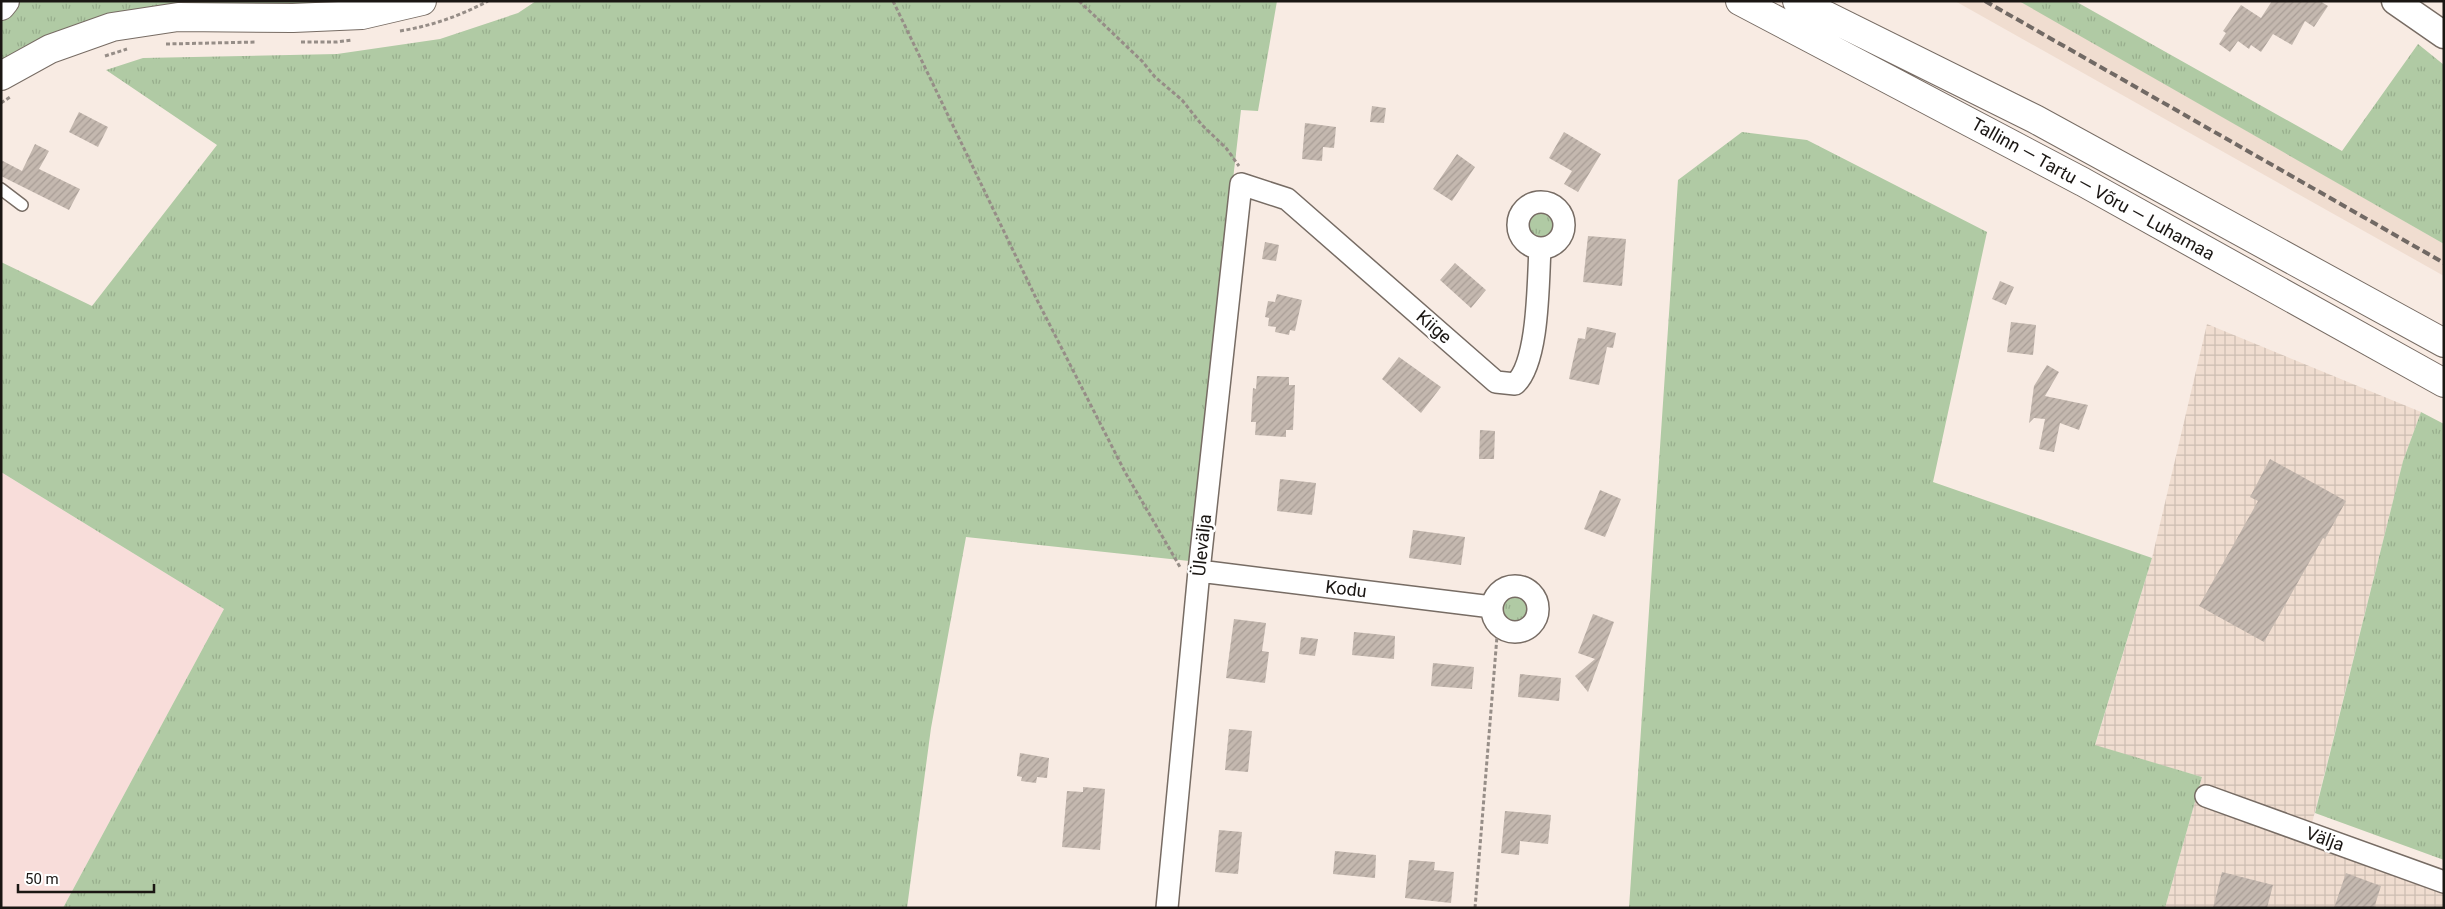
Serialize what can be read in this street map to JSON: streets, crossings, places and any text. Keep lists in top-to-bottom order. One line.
{"streets":{"main road":["Tallinn — Tartu — Võru — Luhamaa"],"street":["Kiige","Ülevälja","Kodu","Välja"]},"crossings":[["Kiige","Ülevälja"],["Ülevälja","Kodu"]],"scale_bar":"50 m"}
